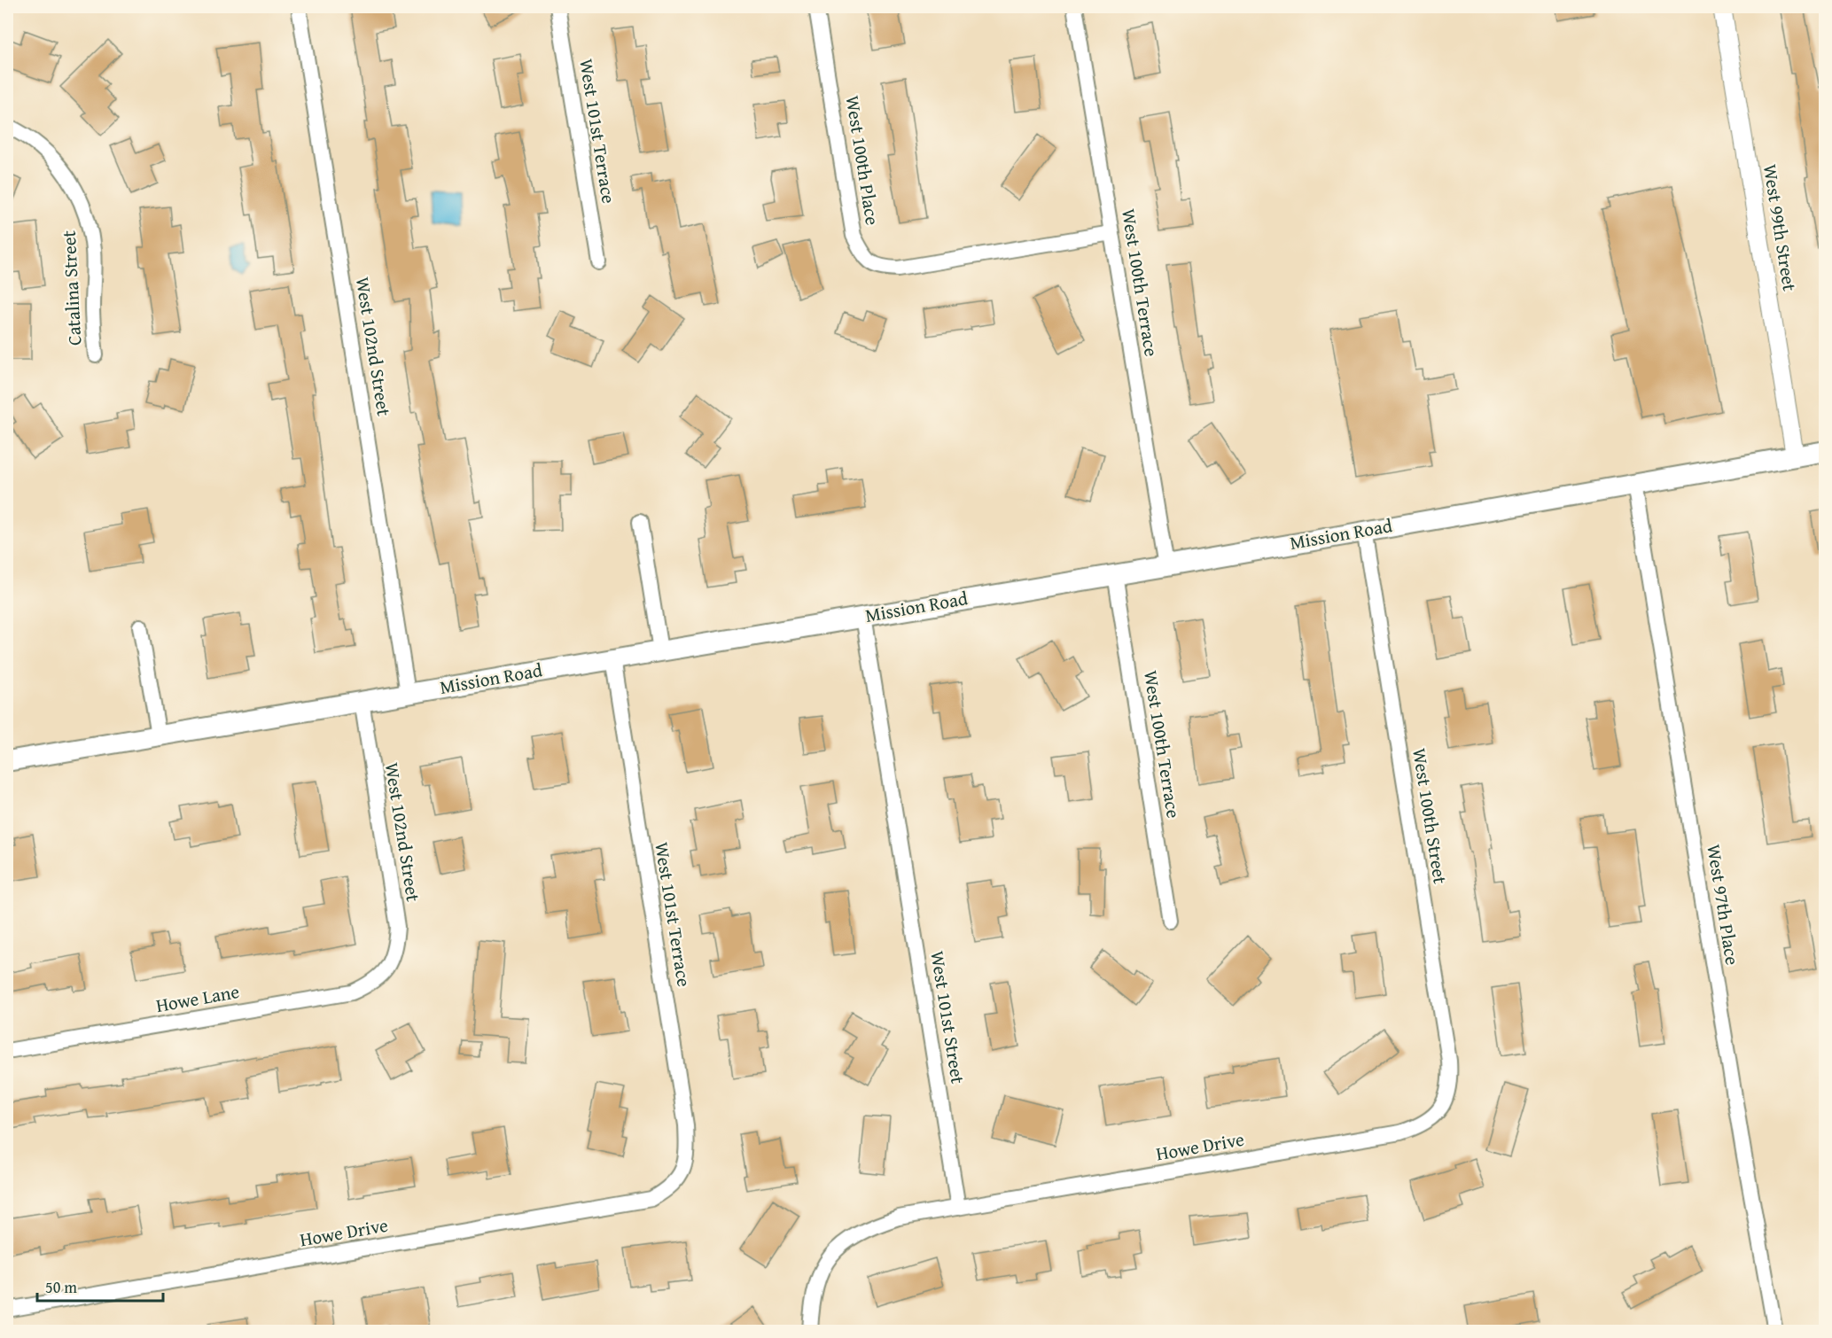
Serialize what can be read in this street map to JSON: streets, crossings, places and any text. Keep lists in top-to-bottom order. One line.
{"streets":{"main road":["Mission Road"],"street":["West 101st Terrace","West 100th Place","West 99th Street","West 100th Terrace","Catalina Street","West 102nd Street","West 100th Street","West 97th Place","Howe Lane","West 101st Street","Howe Drive"]},"crossings":[["West 101st Terrace","Mission Road"],["West 101st Terrace","Howe Drive"],["West 100th Place","West 100th Terrace"],["West 99th Street","Mission Road"],["West 100th Terrace","Mission Road"],["West 102nd Street","Mission Road"],["West 102nd Street","Howe Lane"],["Mission Road","West 100th Street"],["Mission Road","West 97th Place"],["Mission Road","West 101st Street"],["West 100th Street","Howe Drive"],["West 101st Street","Howe Drive"]],"scale_bar":"50 m"}
